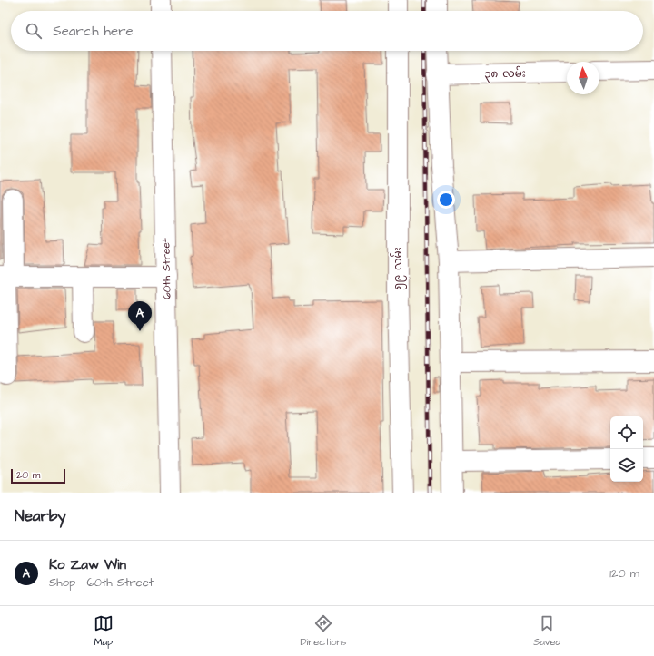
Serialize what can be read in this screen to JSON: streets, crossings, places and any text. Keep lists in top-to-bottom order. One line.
{"streets":{"street":["၃၈ လမ်း","60th Street","၅၉ လမ်း"]},"scale_bar":"20 m","north":"top","page":{"search":"Search here","pins":"A","scale":"20 m","heading":"Nearby","list":[{"mark":"A","name":"Ko Zaw Win","note":"Shop · 60th Street","value":"120 m"}],"nav":["Map","Directions","Saved"]}}
